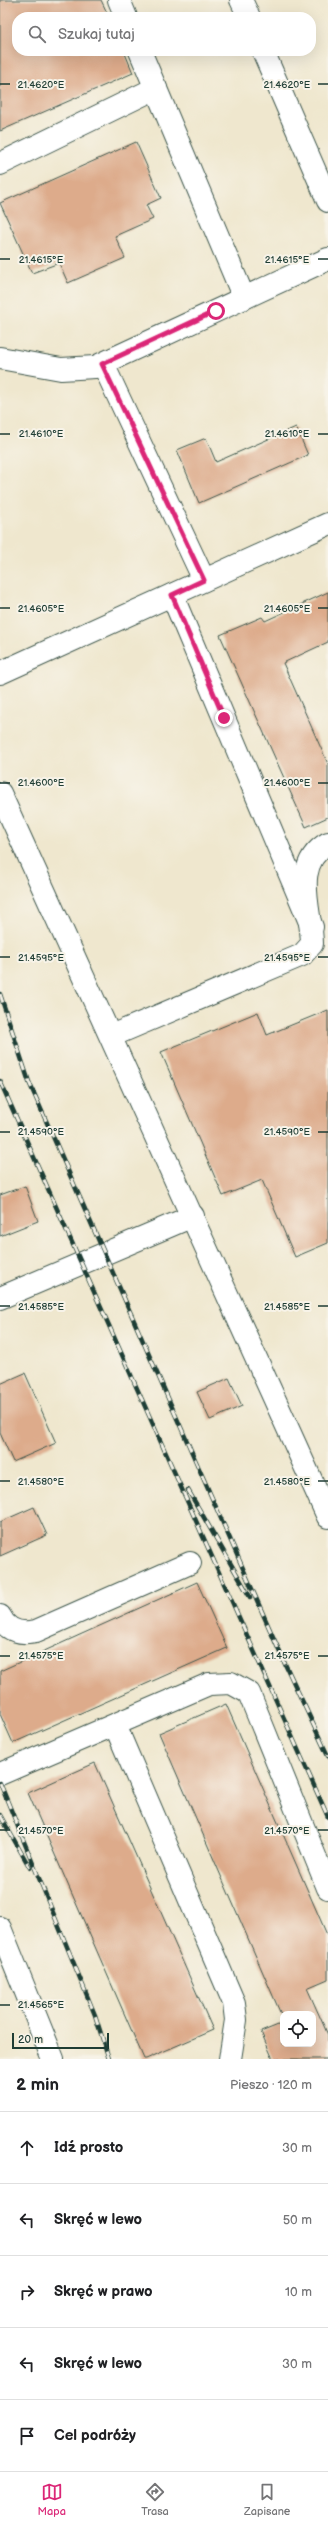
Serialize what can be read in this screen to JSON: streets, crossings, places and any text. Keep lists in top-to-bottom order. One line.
{"scale_bar":"20 m","page":{"search":"Szukaj tutaj","scale":"20 m","heading":["2 min","Pieszo · 120 m"],"list":[["Idź prosto","30 m"],["Skręć w lewo","50 m"],["Skręć w prawo","10 m"],["Skręć w lewo","30 m"],"Cel podróży"],"nav":["Mapa","Trasa","Zapisane"]},"coordinates":["21.4620°E","21.4615°E","21.4610°E","21.4605°E","21.4600°E","21.4595°E","21.4590°E","21.4585°E","21.4580°E","21.4575°E","21.4570°E","21.4565°E"]}
